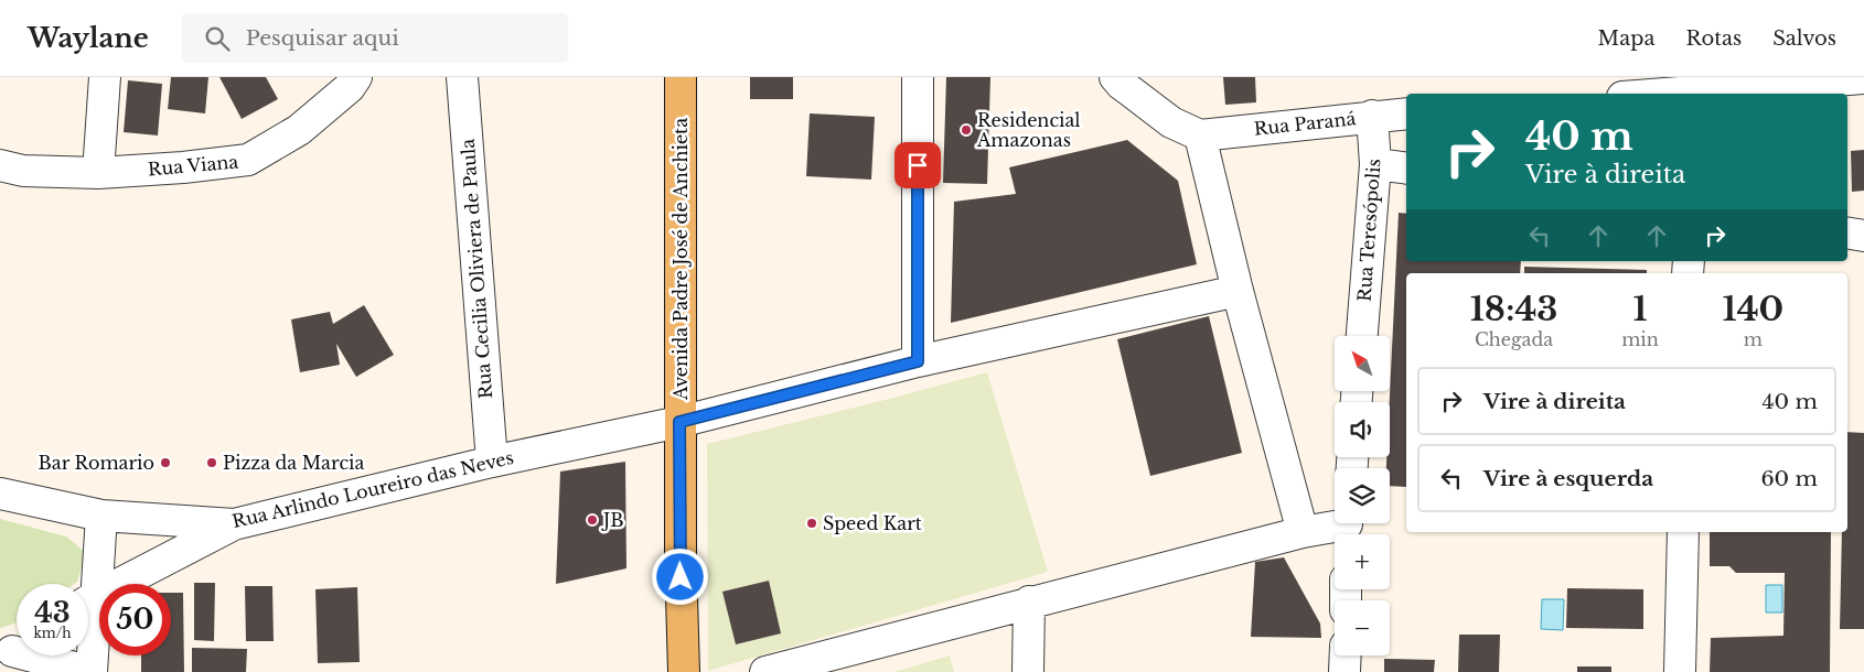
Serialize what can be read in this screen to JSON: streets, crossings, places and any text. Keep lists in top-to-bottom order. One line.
{"streets":{"main road":["Avenida Padre José de Anchieta"],"street":["Rua Paraná","Rua Viana","Rua Teresópolis","Rua Cecilia Oliviera de Paula","Rua Arlindo Loureiro das Neves"]},"crossings":[["Rua Paraná","Rua Teresópolis"],["Avenida Padre José de Anchieta","Rua Arlindo Loureiro das Neves"],["Rua Cecilia Oliviera de Paula","Rua Arlindo Loureiro das Neves"]],"places":["Residencial Amazonas","Bar Romario","Pizza da Marcia","JB","Speed Kart"],"north":"top left","page":{"header":"Waylane","search":"Pesquisar aqui","nav":["Mapa","Rotas","Salvos"],"turn":["40 m","Vire à direita"],"eta":["18:43","Chegada","1","min","140","m"],"map_buttons":["+","−"],"list":[{"name":"Vire à direita","value":"40 m"},{"name":"Vire à esquerda","value":"60 m"}],"speed":"43 km/h","limit":"50"}}
